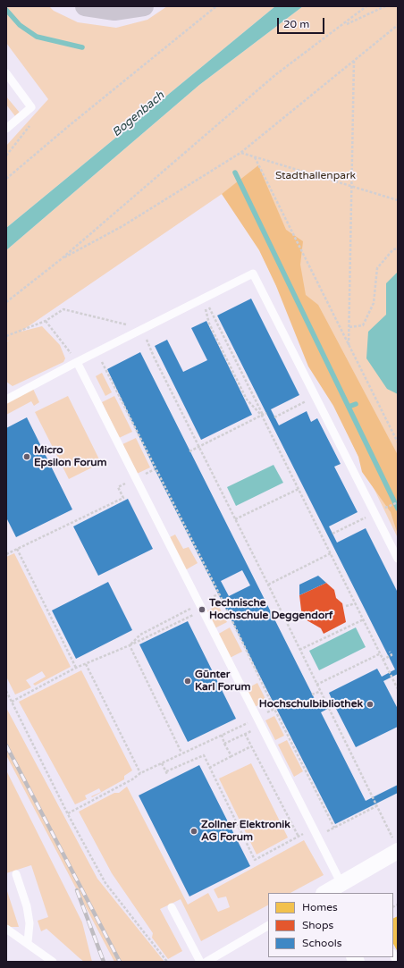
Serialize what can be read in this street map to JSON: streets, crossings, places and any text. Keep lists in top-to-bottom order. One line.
{"water":["Bogenbach"],"parks":["Stadthallenpark"],"places":["Micro Epsilon Forum","Technische Hochschule Deggendorf","Günter Karl Forum","Hochschulbibliothek","Zollner Elektronik AG Forum"],"legend":["Homes","Shops","Schools"],"scale_bar":"20 m"}
